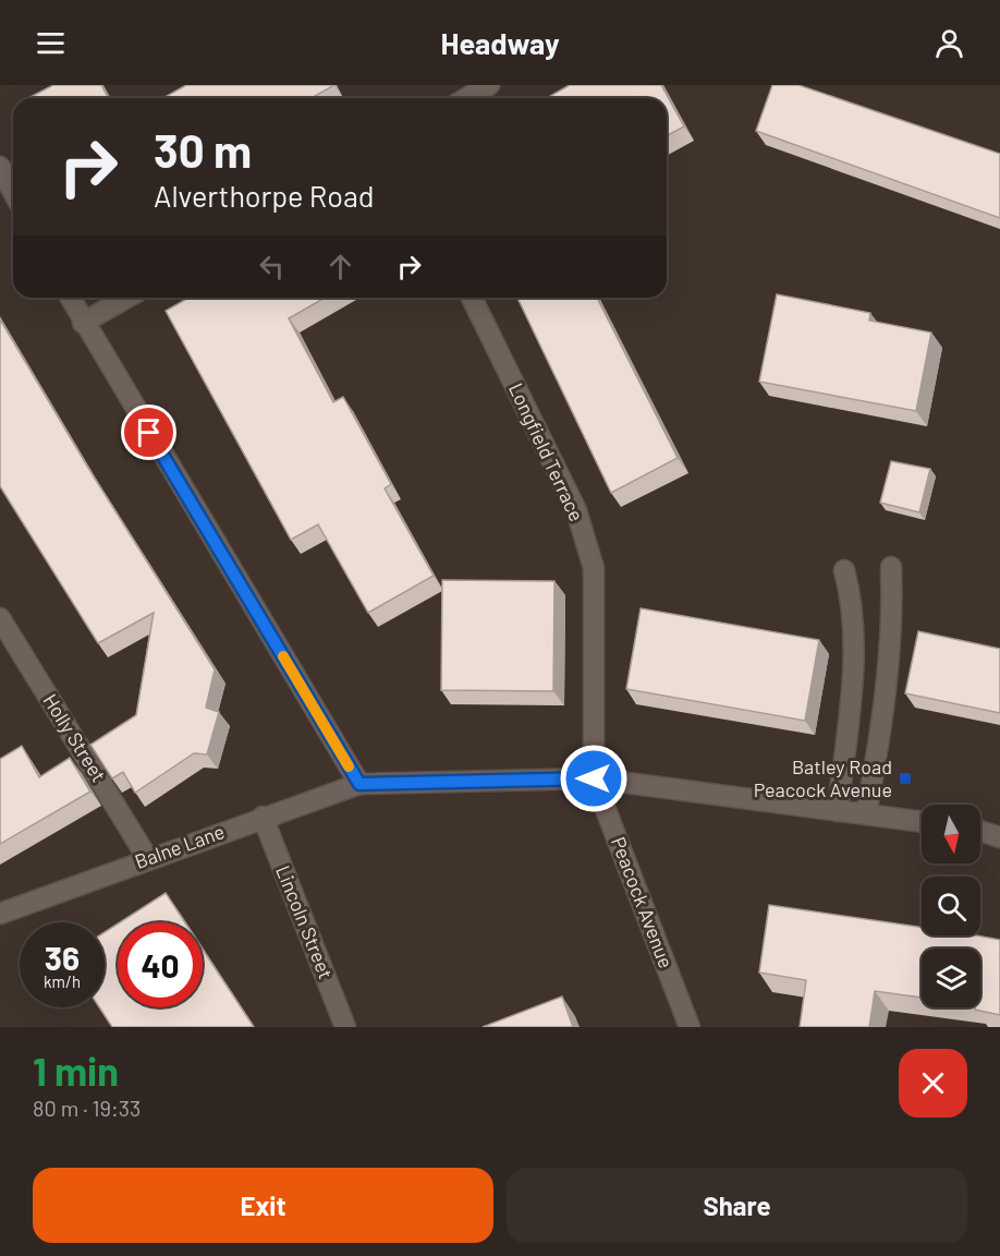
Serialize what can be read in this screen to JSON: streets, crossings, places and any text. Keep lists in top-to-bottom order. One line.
{"streets":{"street":["Longfield Terrace","Holly Street","Balne Lane","Peacock Avenue","Lincoln Street"]},"crossings":[["Longfield Terrace","Balne Lane"],["Longfield Terrace","Peacock Avenue"],["Holly Street","Balne Lane"],["Balne Lane","Peacock Avenue"],["Balne Lane","Lincoln Street"]],"places":{"transit":["Batley Road Peacock Avenue"]},"north":"bottom","page":{"header":"Headway","turn":["30 m","Alverthorpe Road"],"speed":"36 km/h","limit":"40","heading":["1 min","80 m · 19:33"],"buttons":["Exit","Share"]}}
